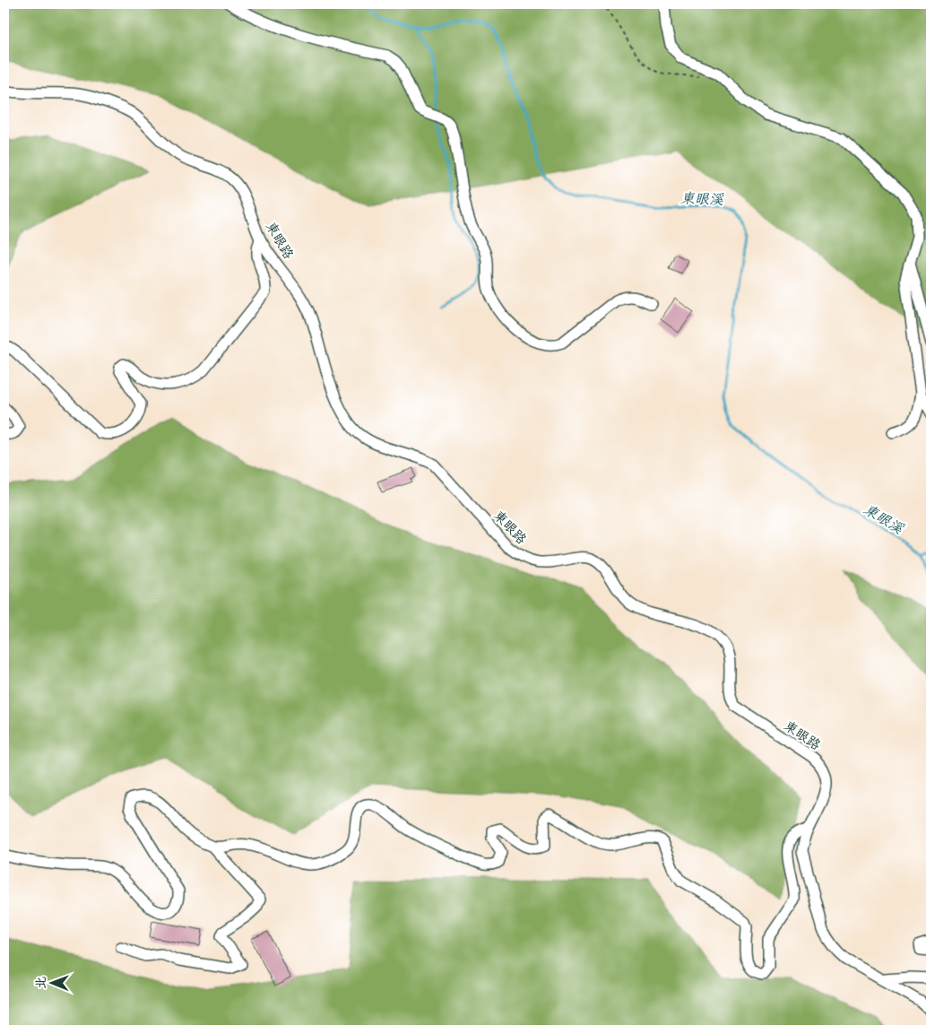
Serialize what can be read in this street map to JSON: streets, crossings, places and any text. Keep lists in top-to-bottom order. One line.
{"streets":{"street":["東眼路"]},"water":["東眼溪"],"north":"left"}
